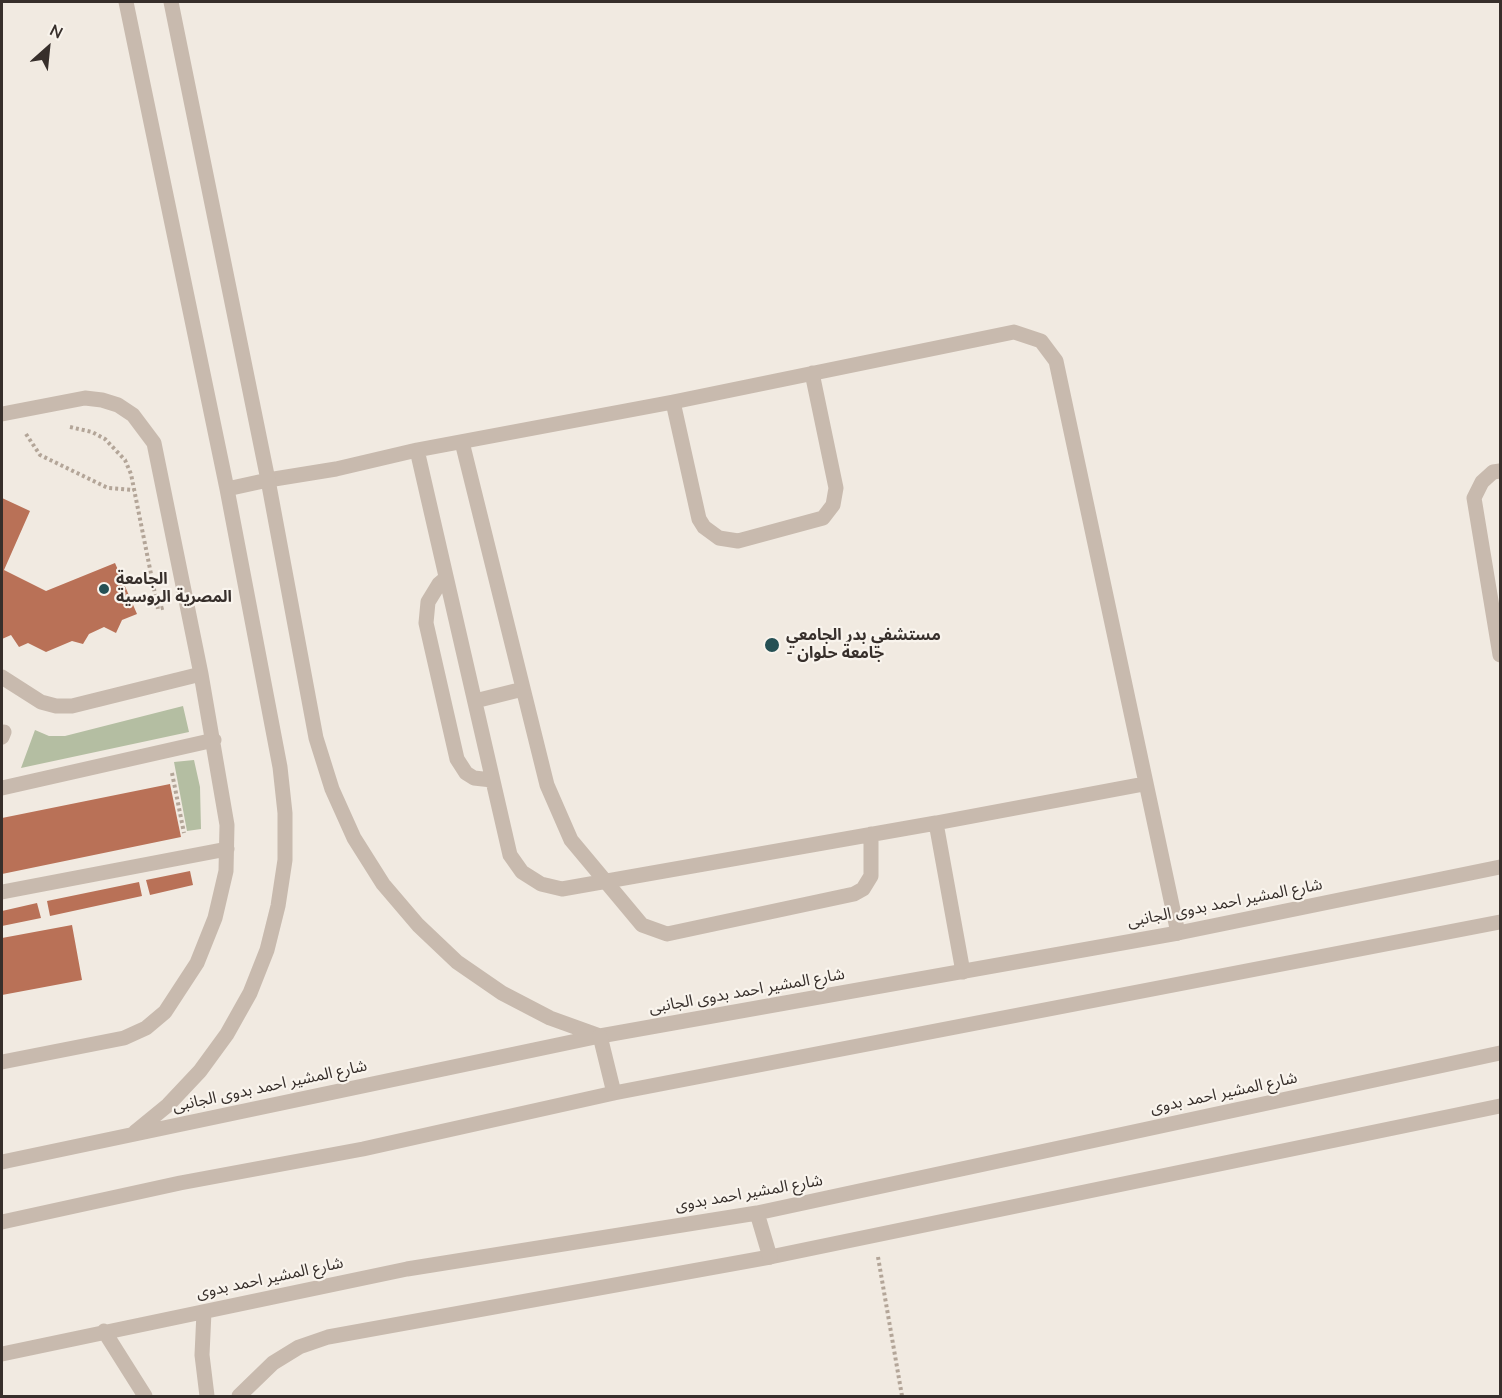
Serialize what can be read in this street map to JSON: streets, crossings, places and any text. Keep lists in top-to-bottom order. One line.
{"streets":{"street":["شارع المشير احمد بدوى الجانبى","شارع المشير احمد بدوى"]},"places":["الجامعة المصرية الروسية","مستشفي بدر الجامعي - جامعة حلوان"],"north":"top right"}
